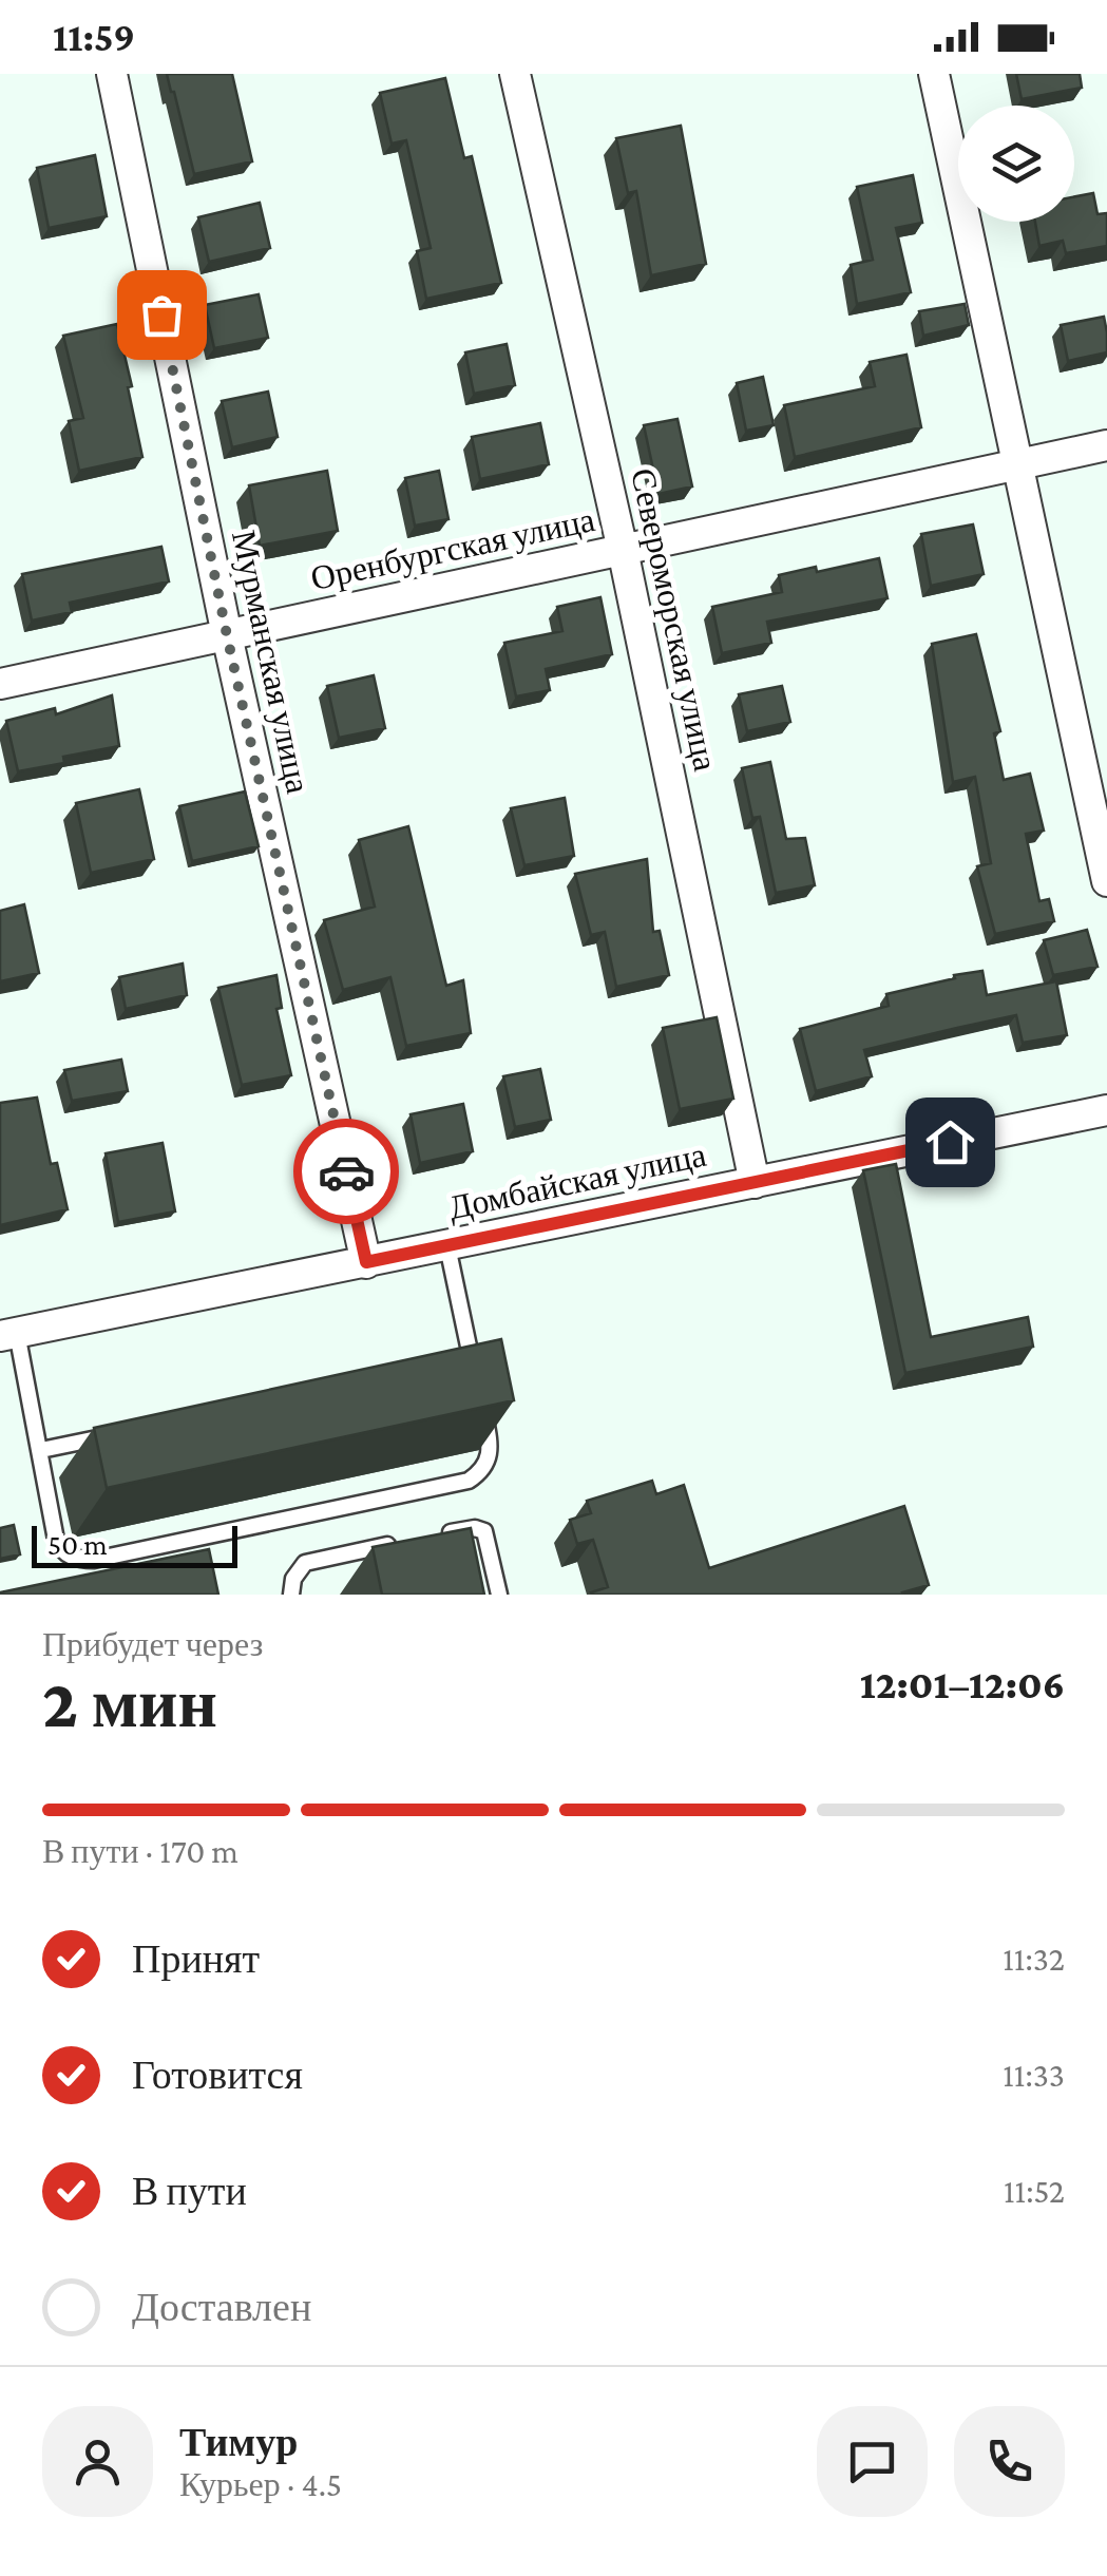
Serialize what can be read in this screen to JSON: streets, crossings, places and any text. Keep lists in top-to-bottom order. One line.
{"streets":{"street":["Оренбургская улица","Североморская улица","Мурманская улица","Домбайская улица"]},"crossings":[["Оренбургская улица","Североморская улица"],["Оренбургская улица","Мурманская улица"],["Североморская улица","Домбайская улица"],["Мурманская улица","Домбайская улица"]],"scale_bar":"50 m","page":{"status":"11:59","scale":"50 m","heading":["2 мин","Прибудет через","12:01–12:06"],"panel":["Тимур","Курьер · 4.5"],"bar":"В пути · 170 m","list":[["Принят","11:32"],["Готовится","11:33"],["В пути","11:52"],"Доставлен"]}}
